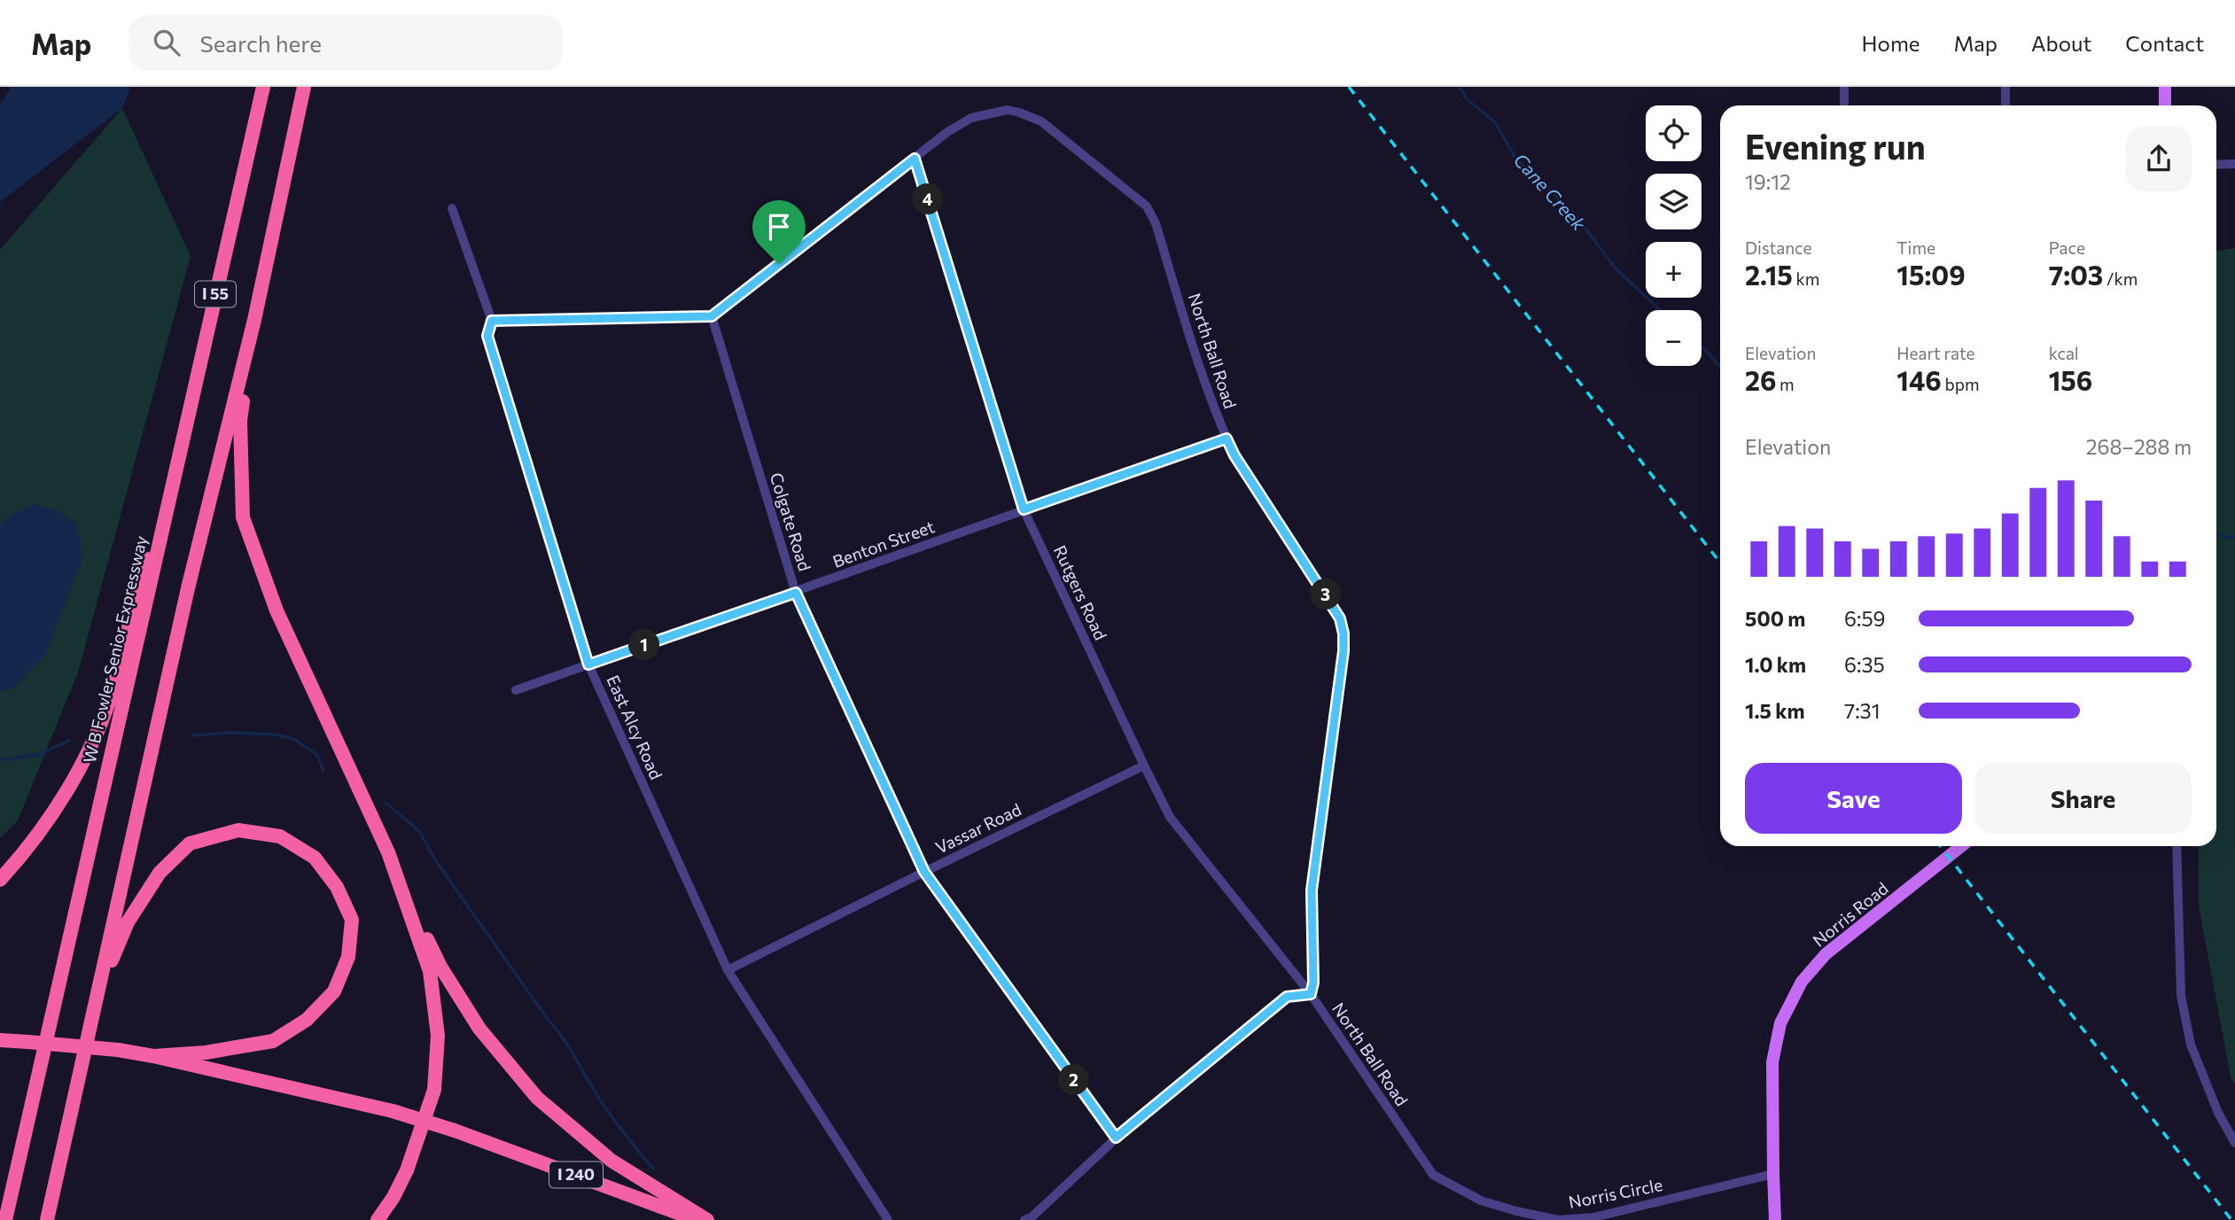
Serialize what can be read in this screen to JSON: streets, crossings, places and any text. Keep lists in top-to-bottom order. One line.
{"streets":{"highway":["I 55","W B Fowler Senior Expressway","I 240"],"main road":["Norris Road"],"street":["North Ball Road","Colgate Road","Benton Street","Rutgers Road","East Alcy Road","Vassar Road","Norris Circle"]},"crossings":[["North Ball Road","Benton Street"],["North Ball Road","Rutgers Road"],["North Ball Road","Norris Circle"],["Colgate Road","Benton Street"],["Colgate Road","Vassar Road"],["Benton Street","Rutgers Road"],["Benton Street","East Alcy Road"],["Rutgers Road","Vassar Road"],["East Alcy Road","Vassar Road"],["Norris Road","Norris Circle"]],"water":["Cane Creek"],"page":{"header":"Map","search":"Search here","nav":["Home","Map","About","Contact"],"map_buttons":["+","−"],"heading":["Evening run","19:12"],"pins":["4","3","1","2"],"stats":[["Distance","2.15 km"],["Time","15:09"],["Pace","7:03 /km"],["Elevation","26 m"],["Heart rate","146 bpm"],["kcal","156"]],"chart":["Elevation","268–288 m"],"list":[{"name":"500 m","note":"6:59"},{"name":"1.0 km","note":"6:35"},{"name":"1.5 km","note":"7:31"}],"buttons":["Save","Share"]}}
